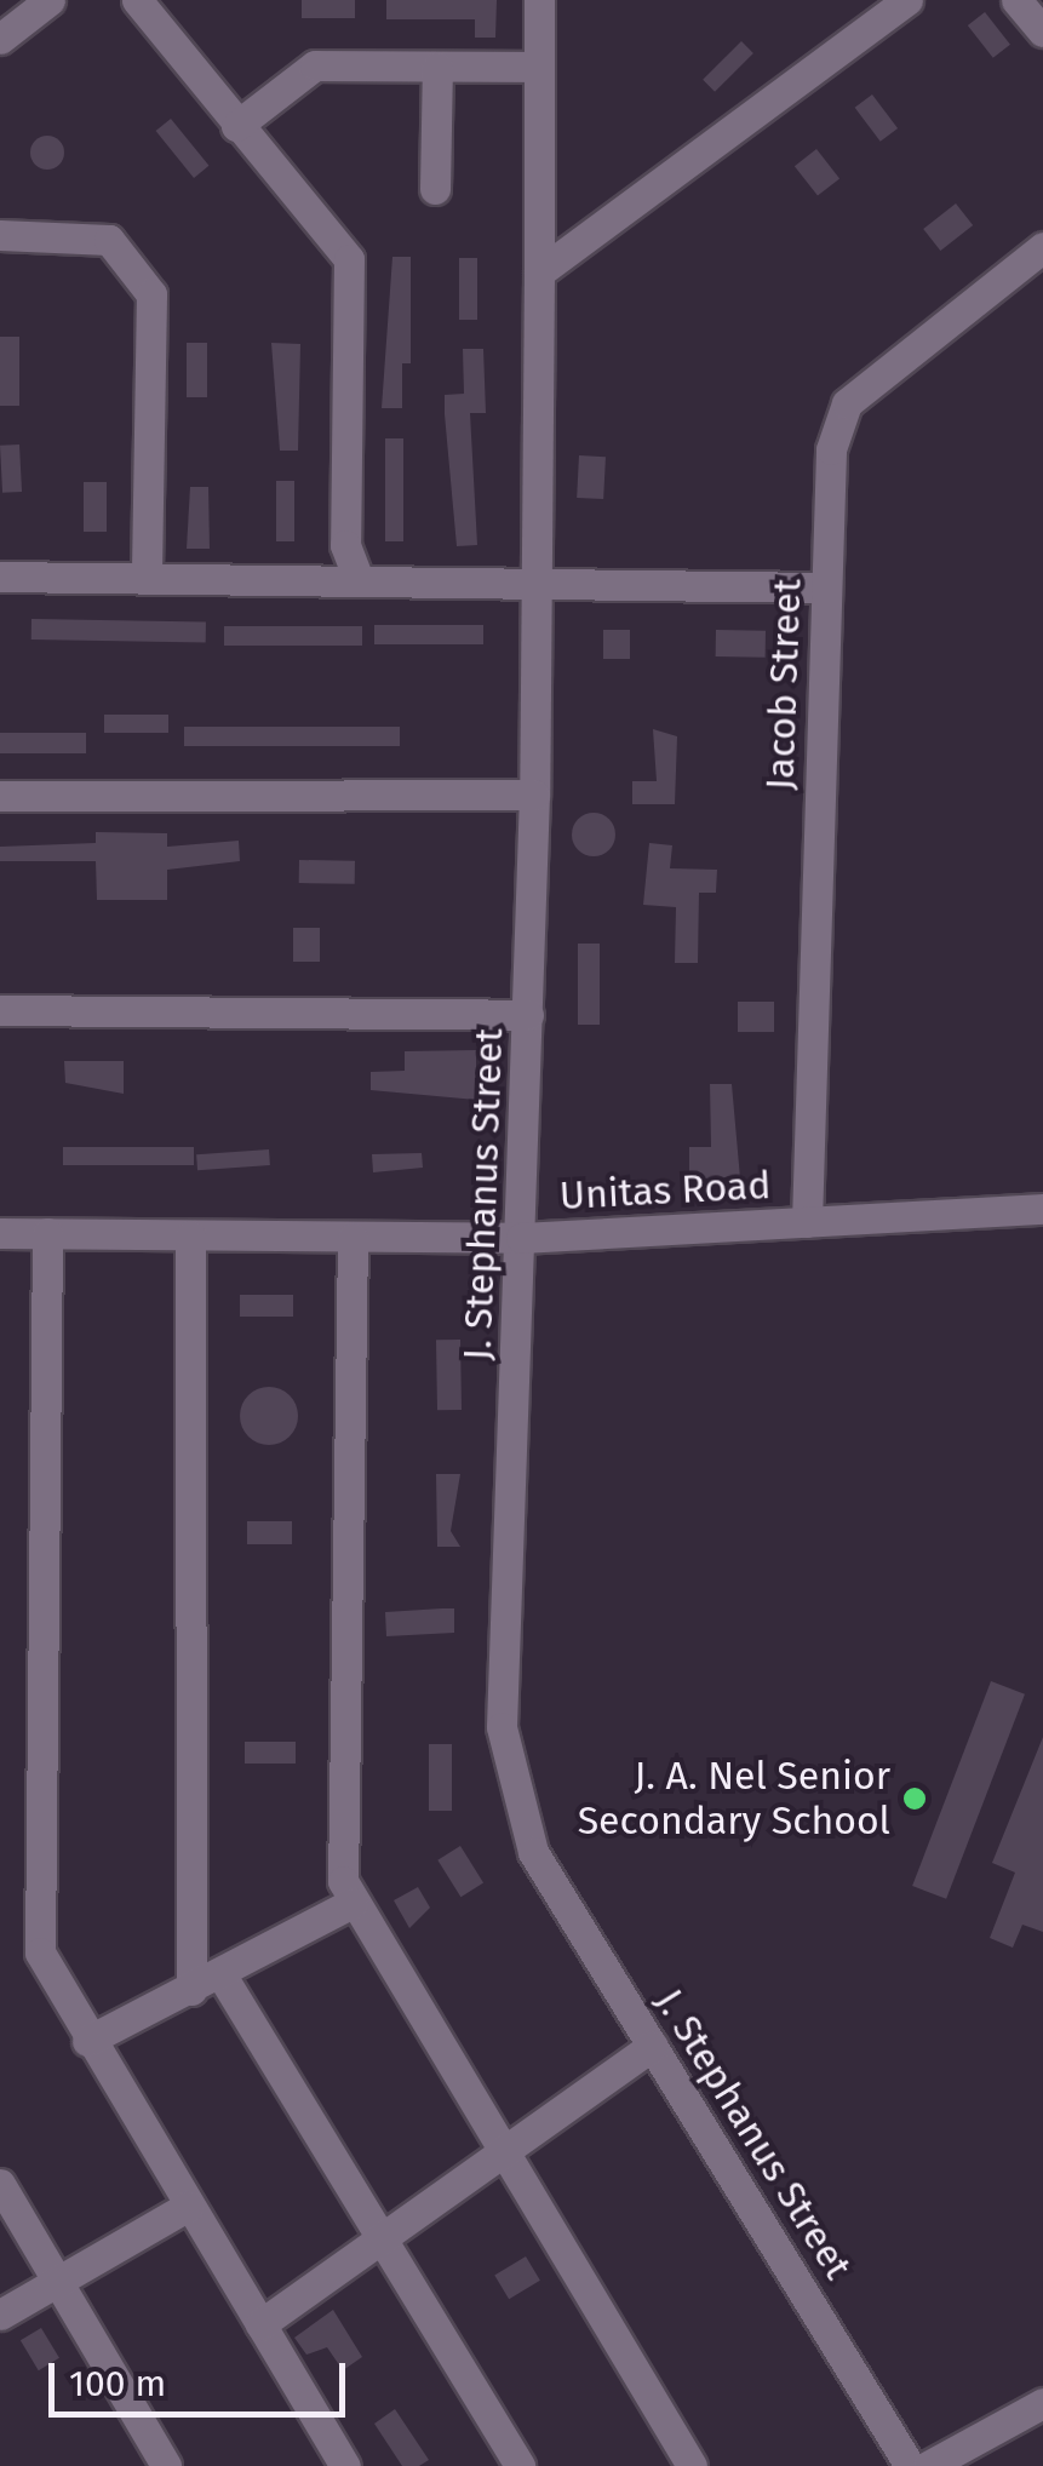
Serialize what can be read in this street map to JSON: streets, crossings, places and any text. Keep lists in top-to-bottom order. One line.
{"streets":{"street":["Jacob Street","Unitas Road","J. Stephanus Street"]},"crossings":[["Jacob Street","Unitas Road"],["Unitas Road","J. Stephanus Street"]],"places":["J. A. Nel Senior Secondary School"],"scale_bar":"100 m"}
